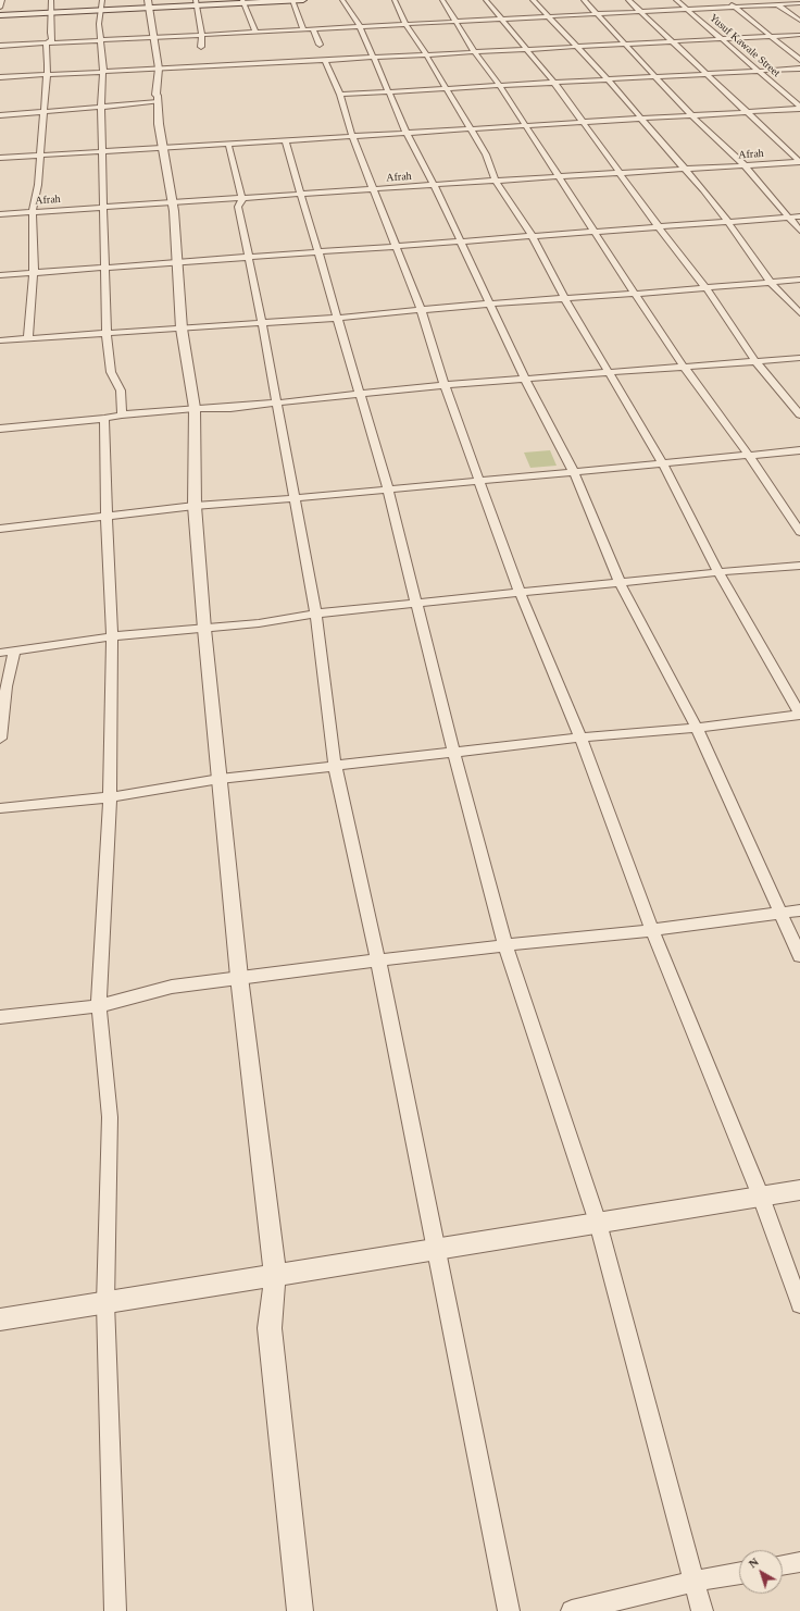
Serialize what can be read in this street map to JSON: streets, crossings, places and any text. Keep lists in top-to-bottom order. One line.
{"streets":{"street":["Yusuf Kawale Street","Afrah"]},"north":"top left"}
